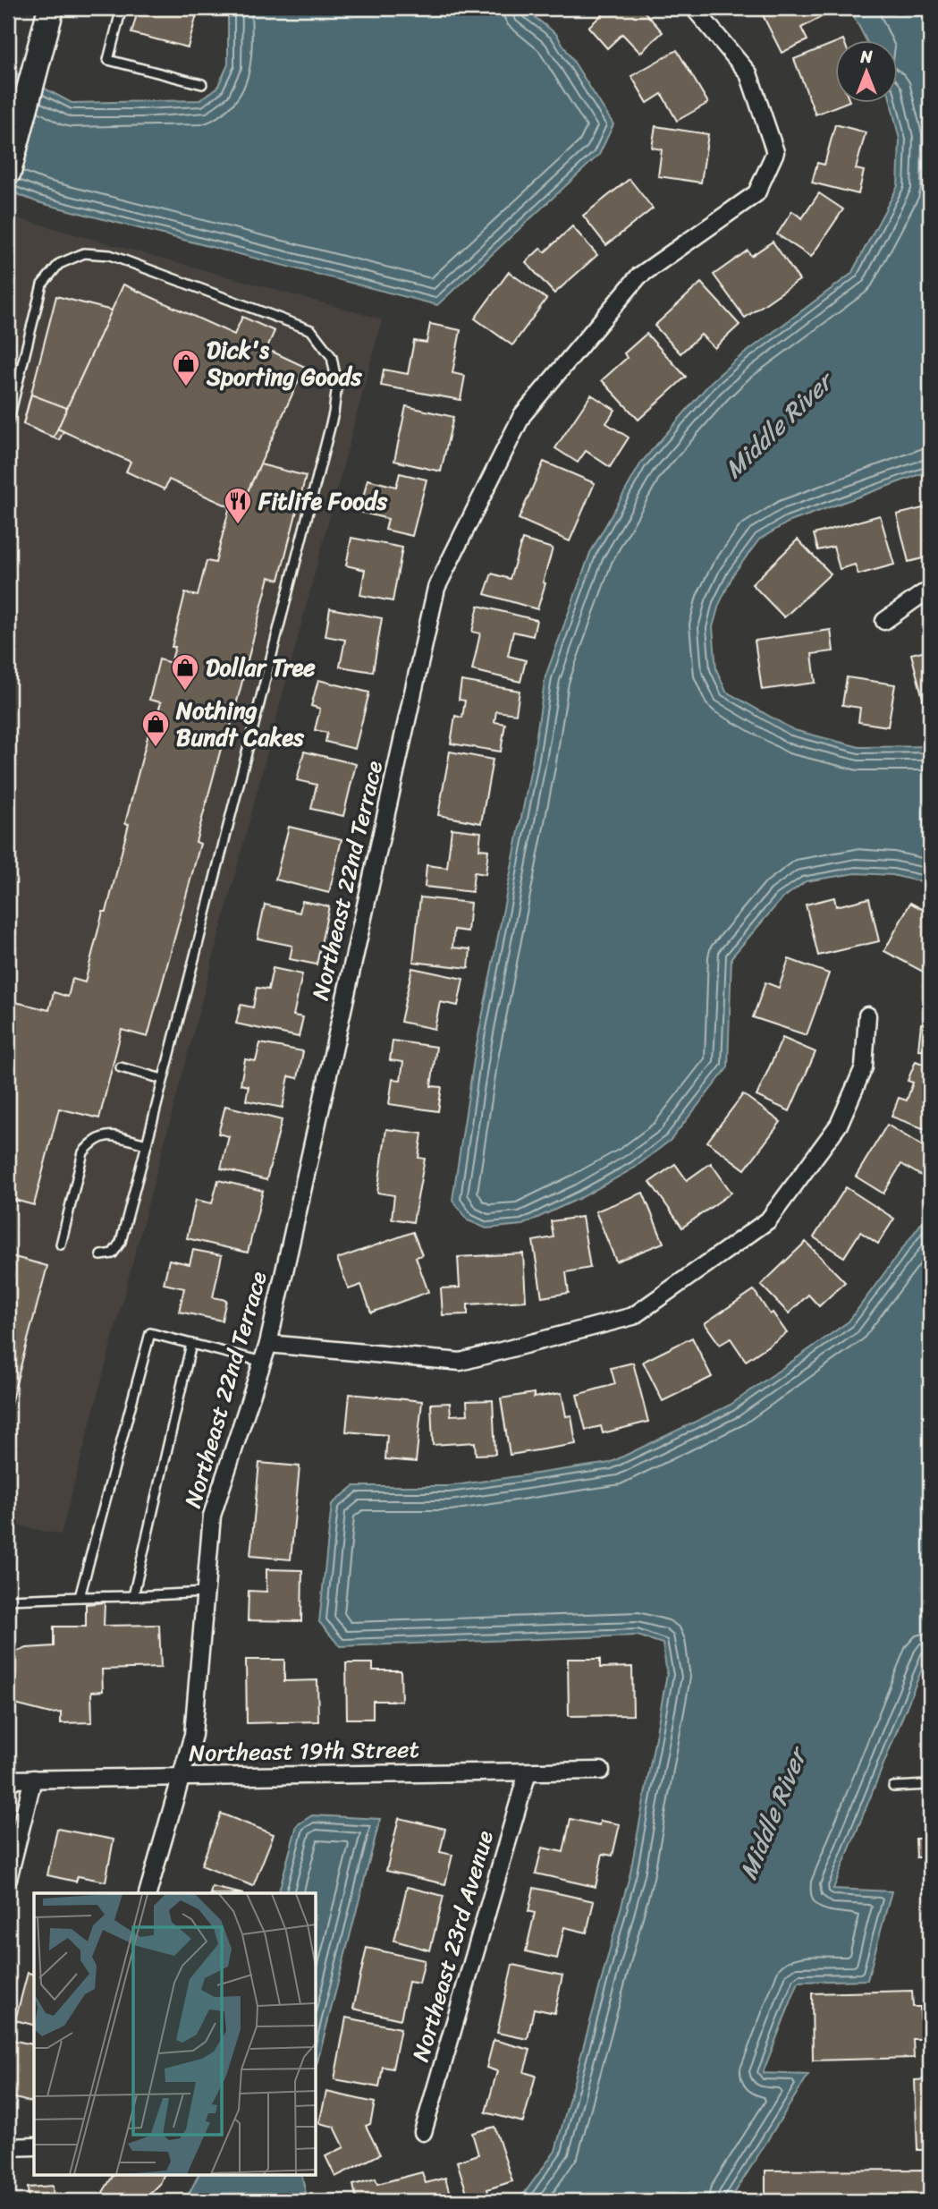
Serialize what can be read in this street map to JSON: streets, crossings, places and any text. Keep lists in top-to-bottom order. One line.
{"streets":{"street":["Northeast 22nd Terrace","Northeast 19th Street","Northeast 23rd Avenue"]},"crossings":[["Northeast 22nd Terrace","Northeast 19th Street"],["Northeast 19th Street","Northeast 23rd Avenue"]],"water":["Middle River"],"places":{"shop":["Dick's Sporting Goods","Dollar Tree","Nothing Bundt Cakes"],"restaurant":["Fitlife Foods"]},"north":"top"}
